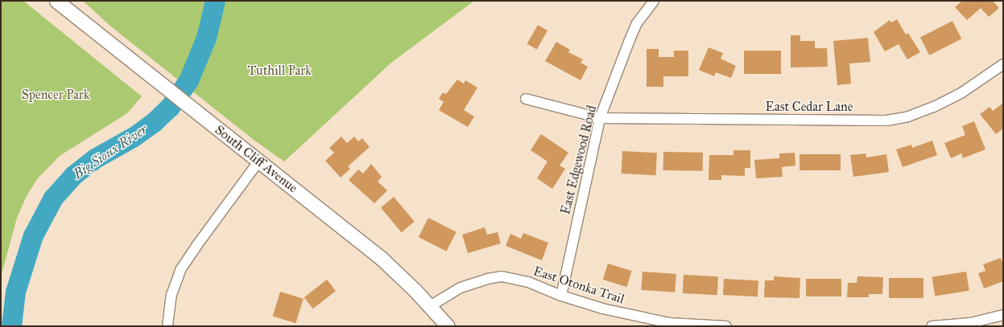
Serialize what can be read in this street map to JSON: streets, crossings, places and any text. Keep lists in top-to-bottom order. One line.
{"streets":{"main road":["South Cliff Avenue"],"street":["East Cedar Lane","East Edgewood Road","East Otonka Trail"]},"crossings":[["East Cedar Lane","East Edgewood Road"],["South Cliff Avenue","East Otonka Trail"],["East Edgewood Road","East Otonka Trail"]],"water":["Big Sioux River"],"parks":["Tuthill Park","Spencer Park"]}
